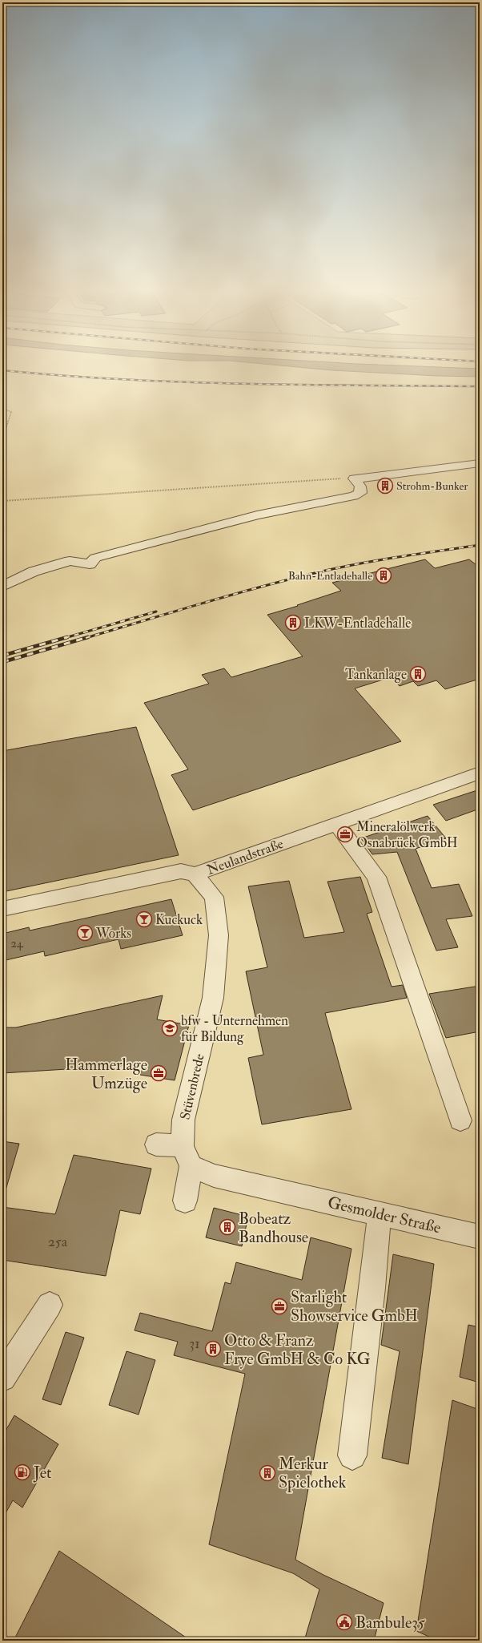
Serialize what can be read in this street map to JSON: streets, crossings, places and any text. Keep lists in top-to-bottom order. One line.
{"streets":{"street":["Neulandstraße","Stüvenbrede","Gesmolder Straße"]},"crossings":[["Neulandstraße","Stüvenbrede"],["Stüvenbrede","Gesmolder Straße"]],"places":{"building":["Strohm-Bunker","Bahn-Entladehalle","LKW-Entladehalle","Tankanlage","Bobeatz Bandhouse","Otto & Franz Frye GmbH & Co KG","Merkur Spielothek"],"office":["Mineralölwerk Osnabrück GmbH","Hammerlage Umzüge","Starlight Showservice GmbH"],"bar":["Kuckuck","Works"],"school or university":["bfw - Unternehmen für Bildung"],"fuel station":["Jet"],"public building":["Bambule35"]},"house_numbers":["24","25a","31"]}
